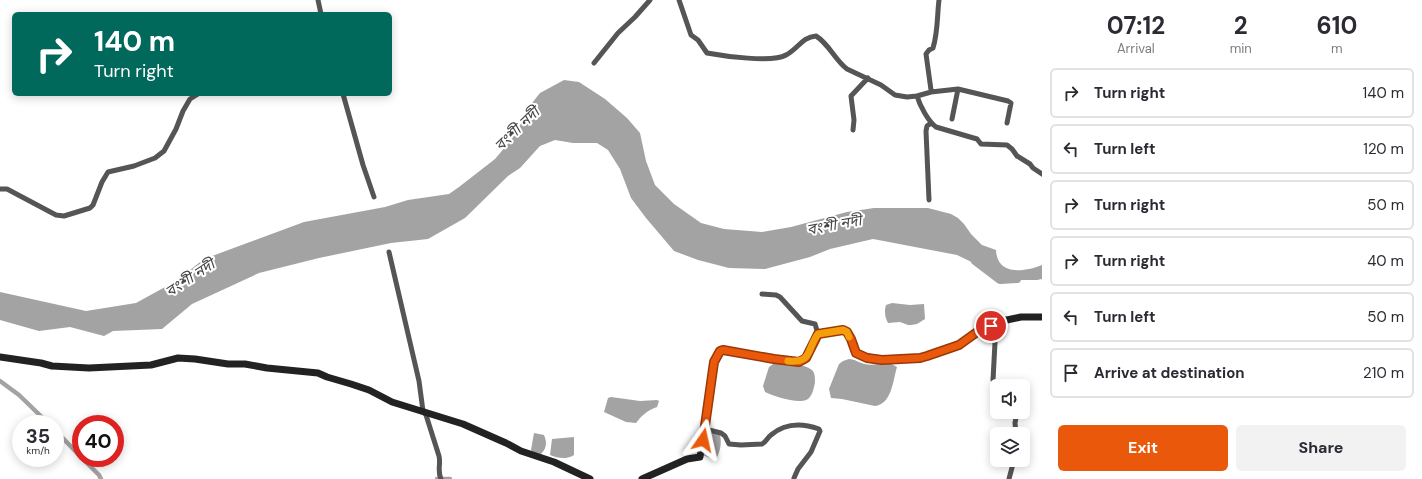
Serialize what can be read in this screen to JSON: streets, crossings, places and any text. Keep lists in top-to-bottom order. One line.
{"water":["বংশী নদী"],"page":{"eta":["07:12","Arrival","2","min","610","m"],"turn":["140 m","Turn right"],"list":[{"name":"Turn right","value":"140 m"},{"name":"Turn left","value":"120 m"},{"name":"Turn right","value":"50 m"},{"name":"Turn right","value":"40 m"},{"name":"Turn left","value":"50 m"},{"name":"Arrive at destination","value":"210 m"}],"speed":"35 km/h","limit":"40","buttons":["Exit","Share"]}}
